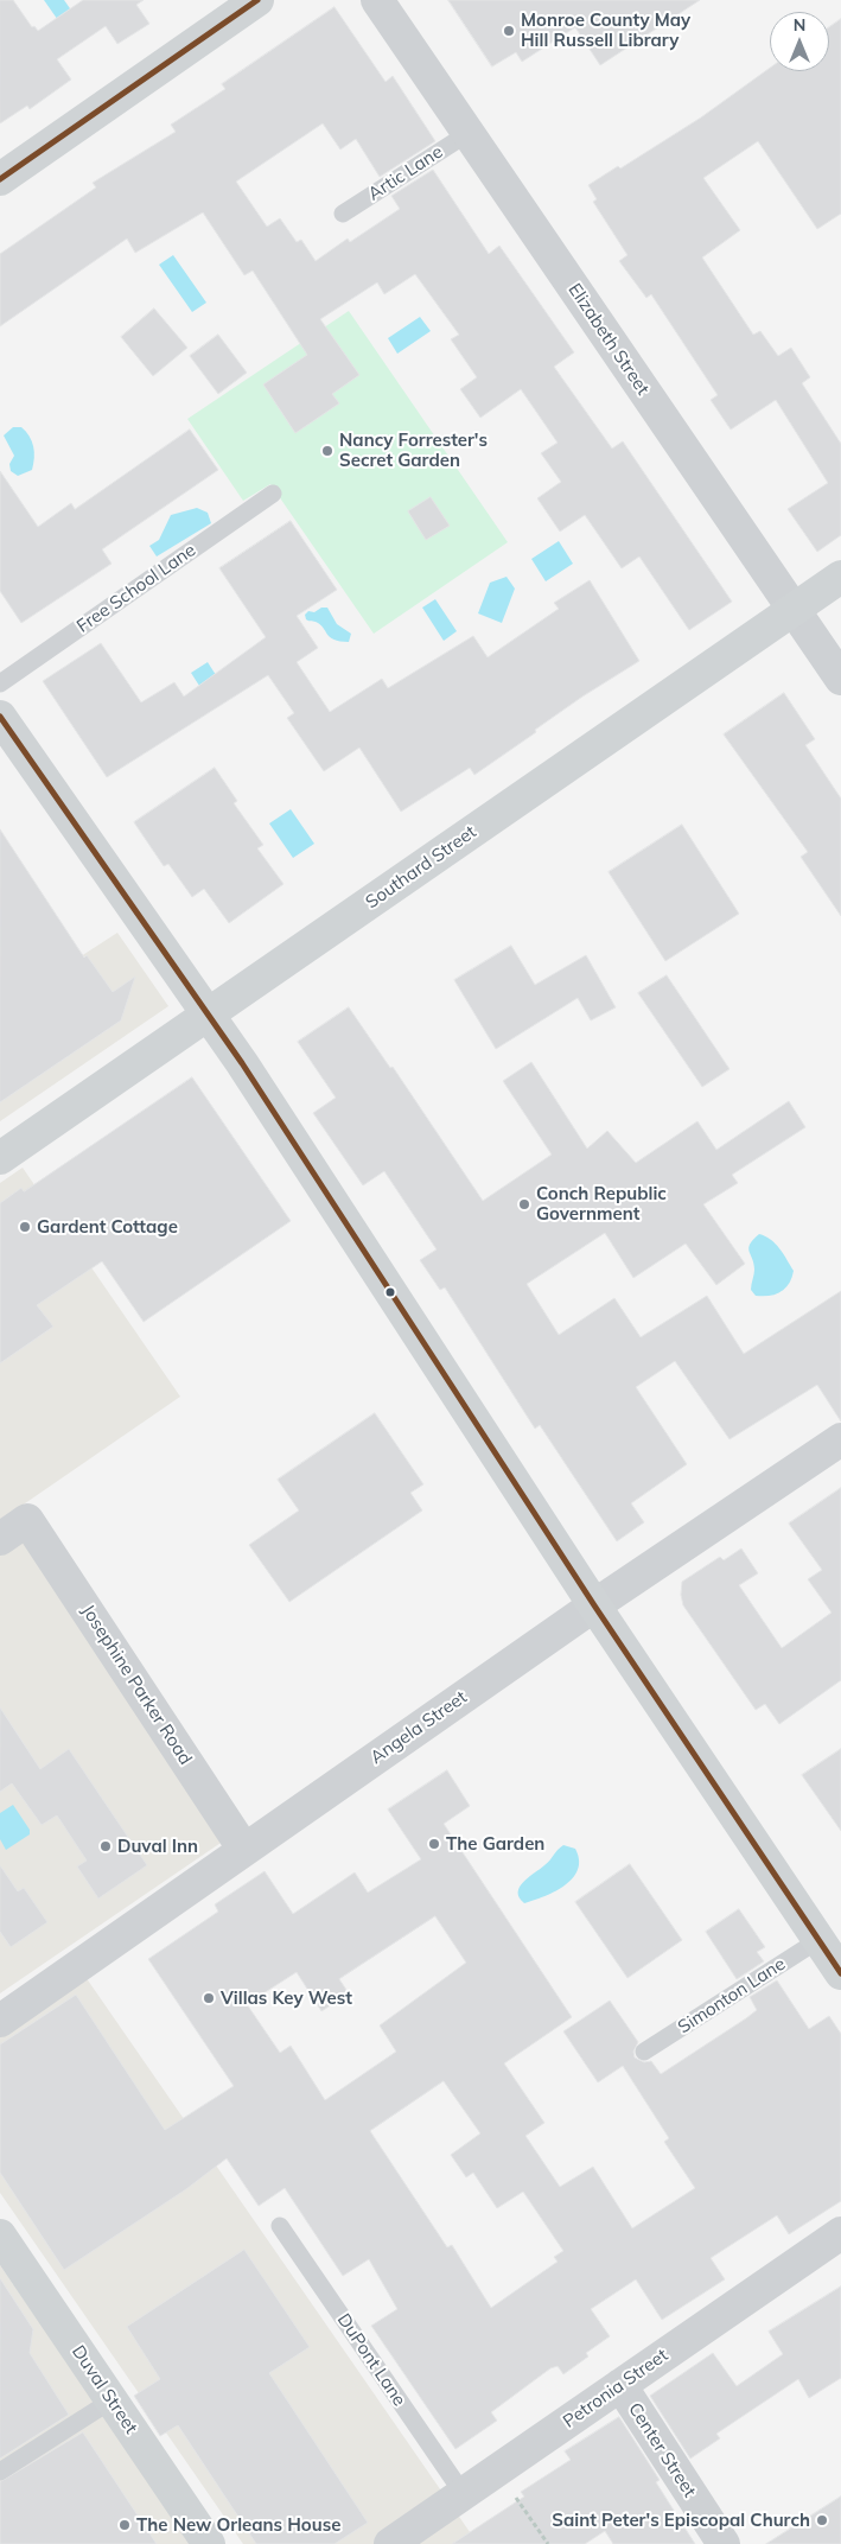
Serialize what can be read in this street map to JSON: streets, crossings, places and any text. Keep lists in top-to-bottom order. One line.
{"streets":{"street":["Elizabeth Street","Southard Street","Josephine Parker Road","Angela Street","Petronia Street","Duval Street","Center Street"],"lane":["Artic Lane","Free School Lane","Simonton Lane","DuPont Lane"]},"crossings":[["Artic Lane","Elizabeth Street"],["Elizabeth Street","Southard Street"],["Josephine Parker Road","Angela Street"],["DuPont Lane","Petronia Street"],["Petronia Street","Center Street"]],"places":["Monroe County May Hill Russell Library","Nancy Forrester's Secret Garden","Conch Republic Government","Gardent Cottage","The Garden","Duval Inn","Villas Key West","Saint Peter's Episcopal Church","The New Orleans House"],"north":"top"}
